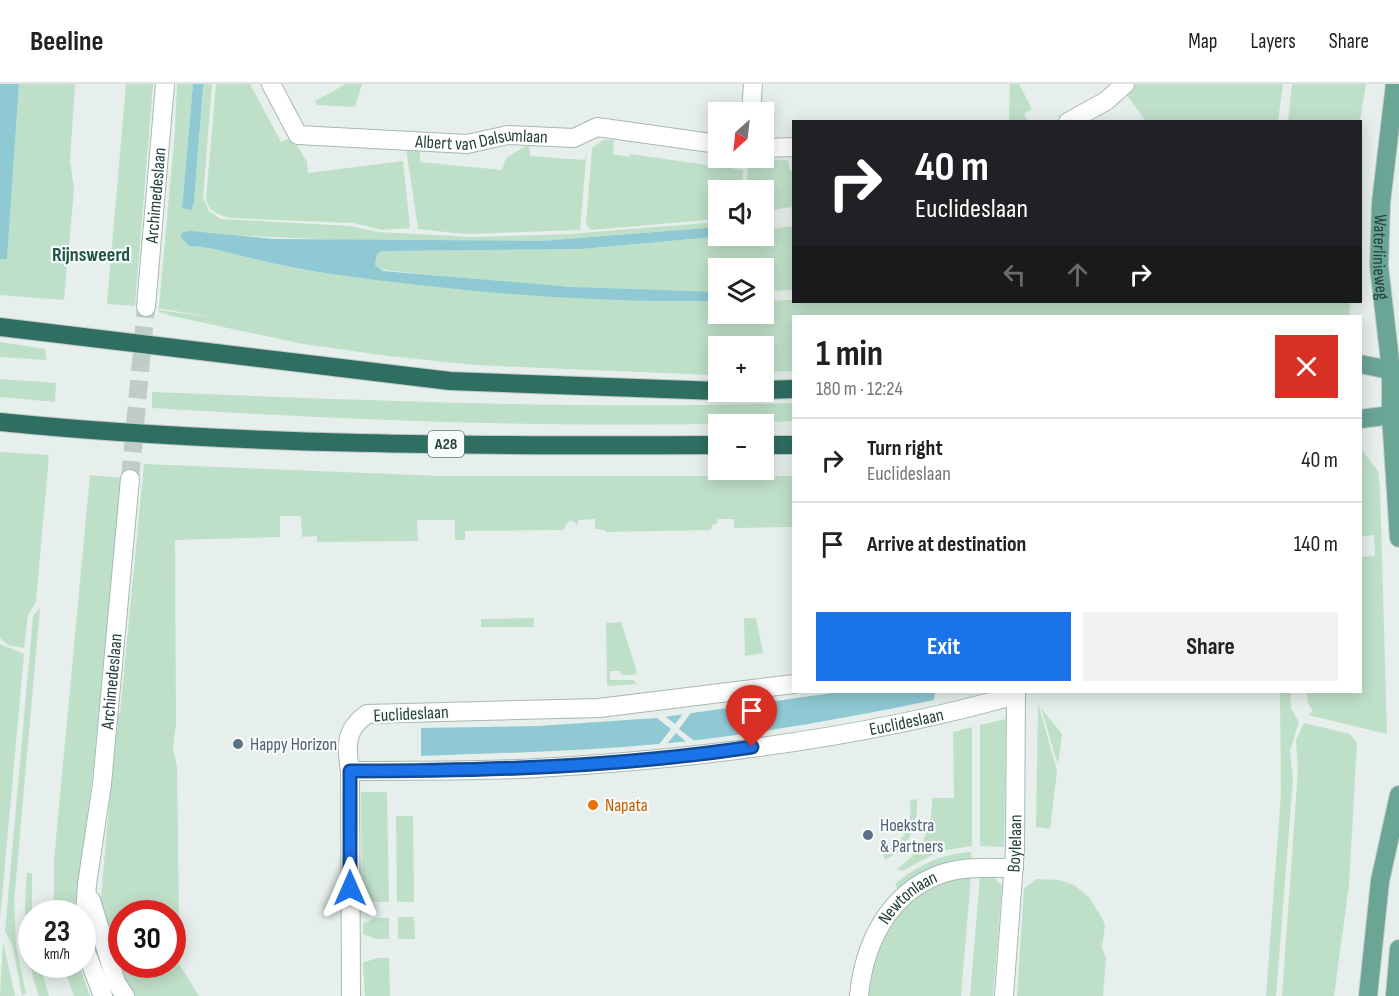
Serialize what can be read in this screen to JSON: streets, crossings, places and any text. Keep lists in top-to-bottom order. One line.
{"streets":{"highway":["A28"],"main road":["Waterlinieweg"],"street":["Albert van Dalsumlaan","Archimedeslaan","Euclideslaan","Boylelaan","Newtonlaan"]},"crossings":[["Euclideslaan","Boylelaan"],["Boylelaan","Newtonlaan"]],"districts":["Rijnsweerd"],"places":["Happy Horizon","Napata","Hoekstra & Partners"],"north":"bottom left","page":{"header":"Beeline","nav":["Map","Layers","Share"],"map_buttons":["+","−"],"turn":["40 m","Euclideslaan"],"heading":["1 min","180 m · 12:24"],"list":[{"name":"Turn right","note":"Euclideslaan","value":"40 m"},{"name":"Arrive at destination","value":"140 m"}],"buttons":["Exit","Share"],"speed":"23 km/h","limit":"30"}}
